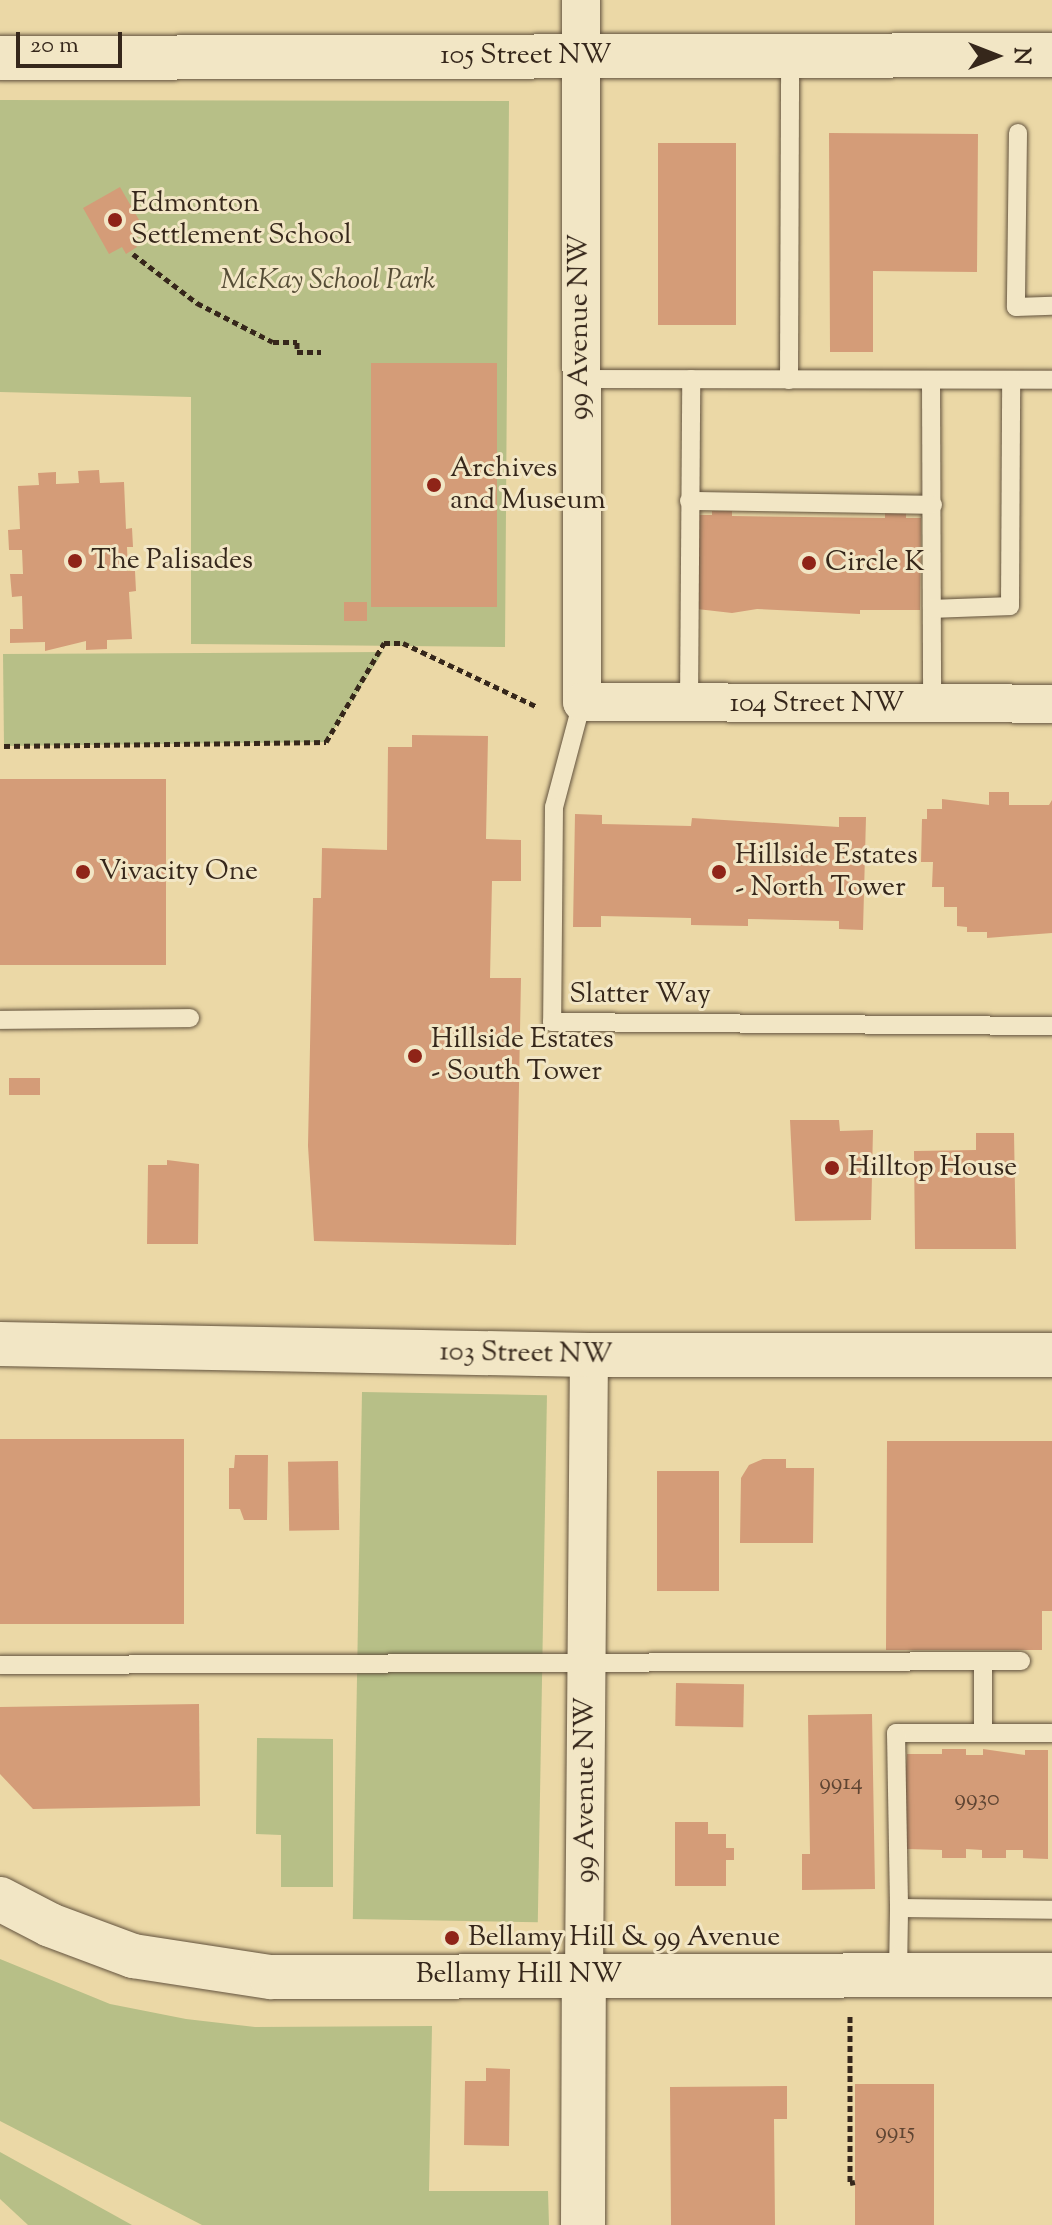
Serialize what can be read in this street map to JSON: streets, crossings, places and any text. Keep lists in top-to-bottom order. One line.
{"streets":{"street":["105 Street NW","99 Avenue NW","104 Street NW","103 Street NW","Bellamy Hill NW"],"lane":["Slatter Way"]},"crossings":[["105 Street NW","99 Avenue NW"],["99 Avenue NW","104 Street NW"],["99 Avenue NW","Slatter Way"],["99 Avenue NW","103 Street NW"],["99 Avenue NW","Bellamy Hill NW"],["104 Street NW","Slatter Way"]],"parks":["McKay School Park"],"places":["Edmonton Settlement School","Archives and Museum","The Palisades","Circle K","Vivacity One","Hillside Estates - North Tower","Hillside Estates - South Tower","Hilltop House","Bellamy Hill & 99 Avenue"],"house_numbers":["9914","9930","9915"],"scale_bar":"20 m","north":"right"}
